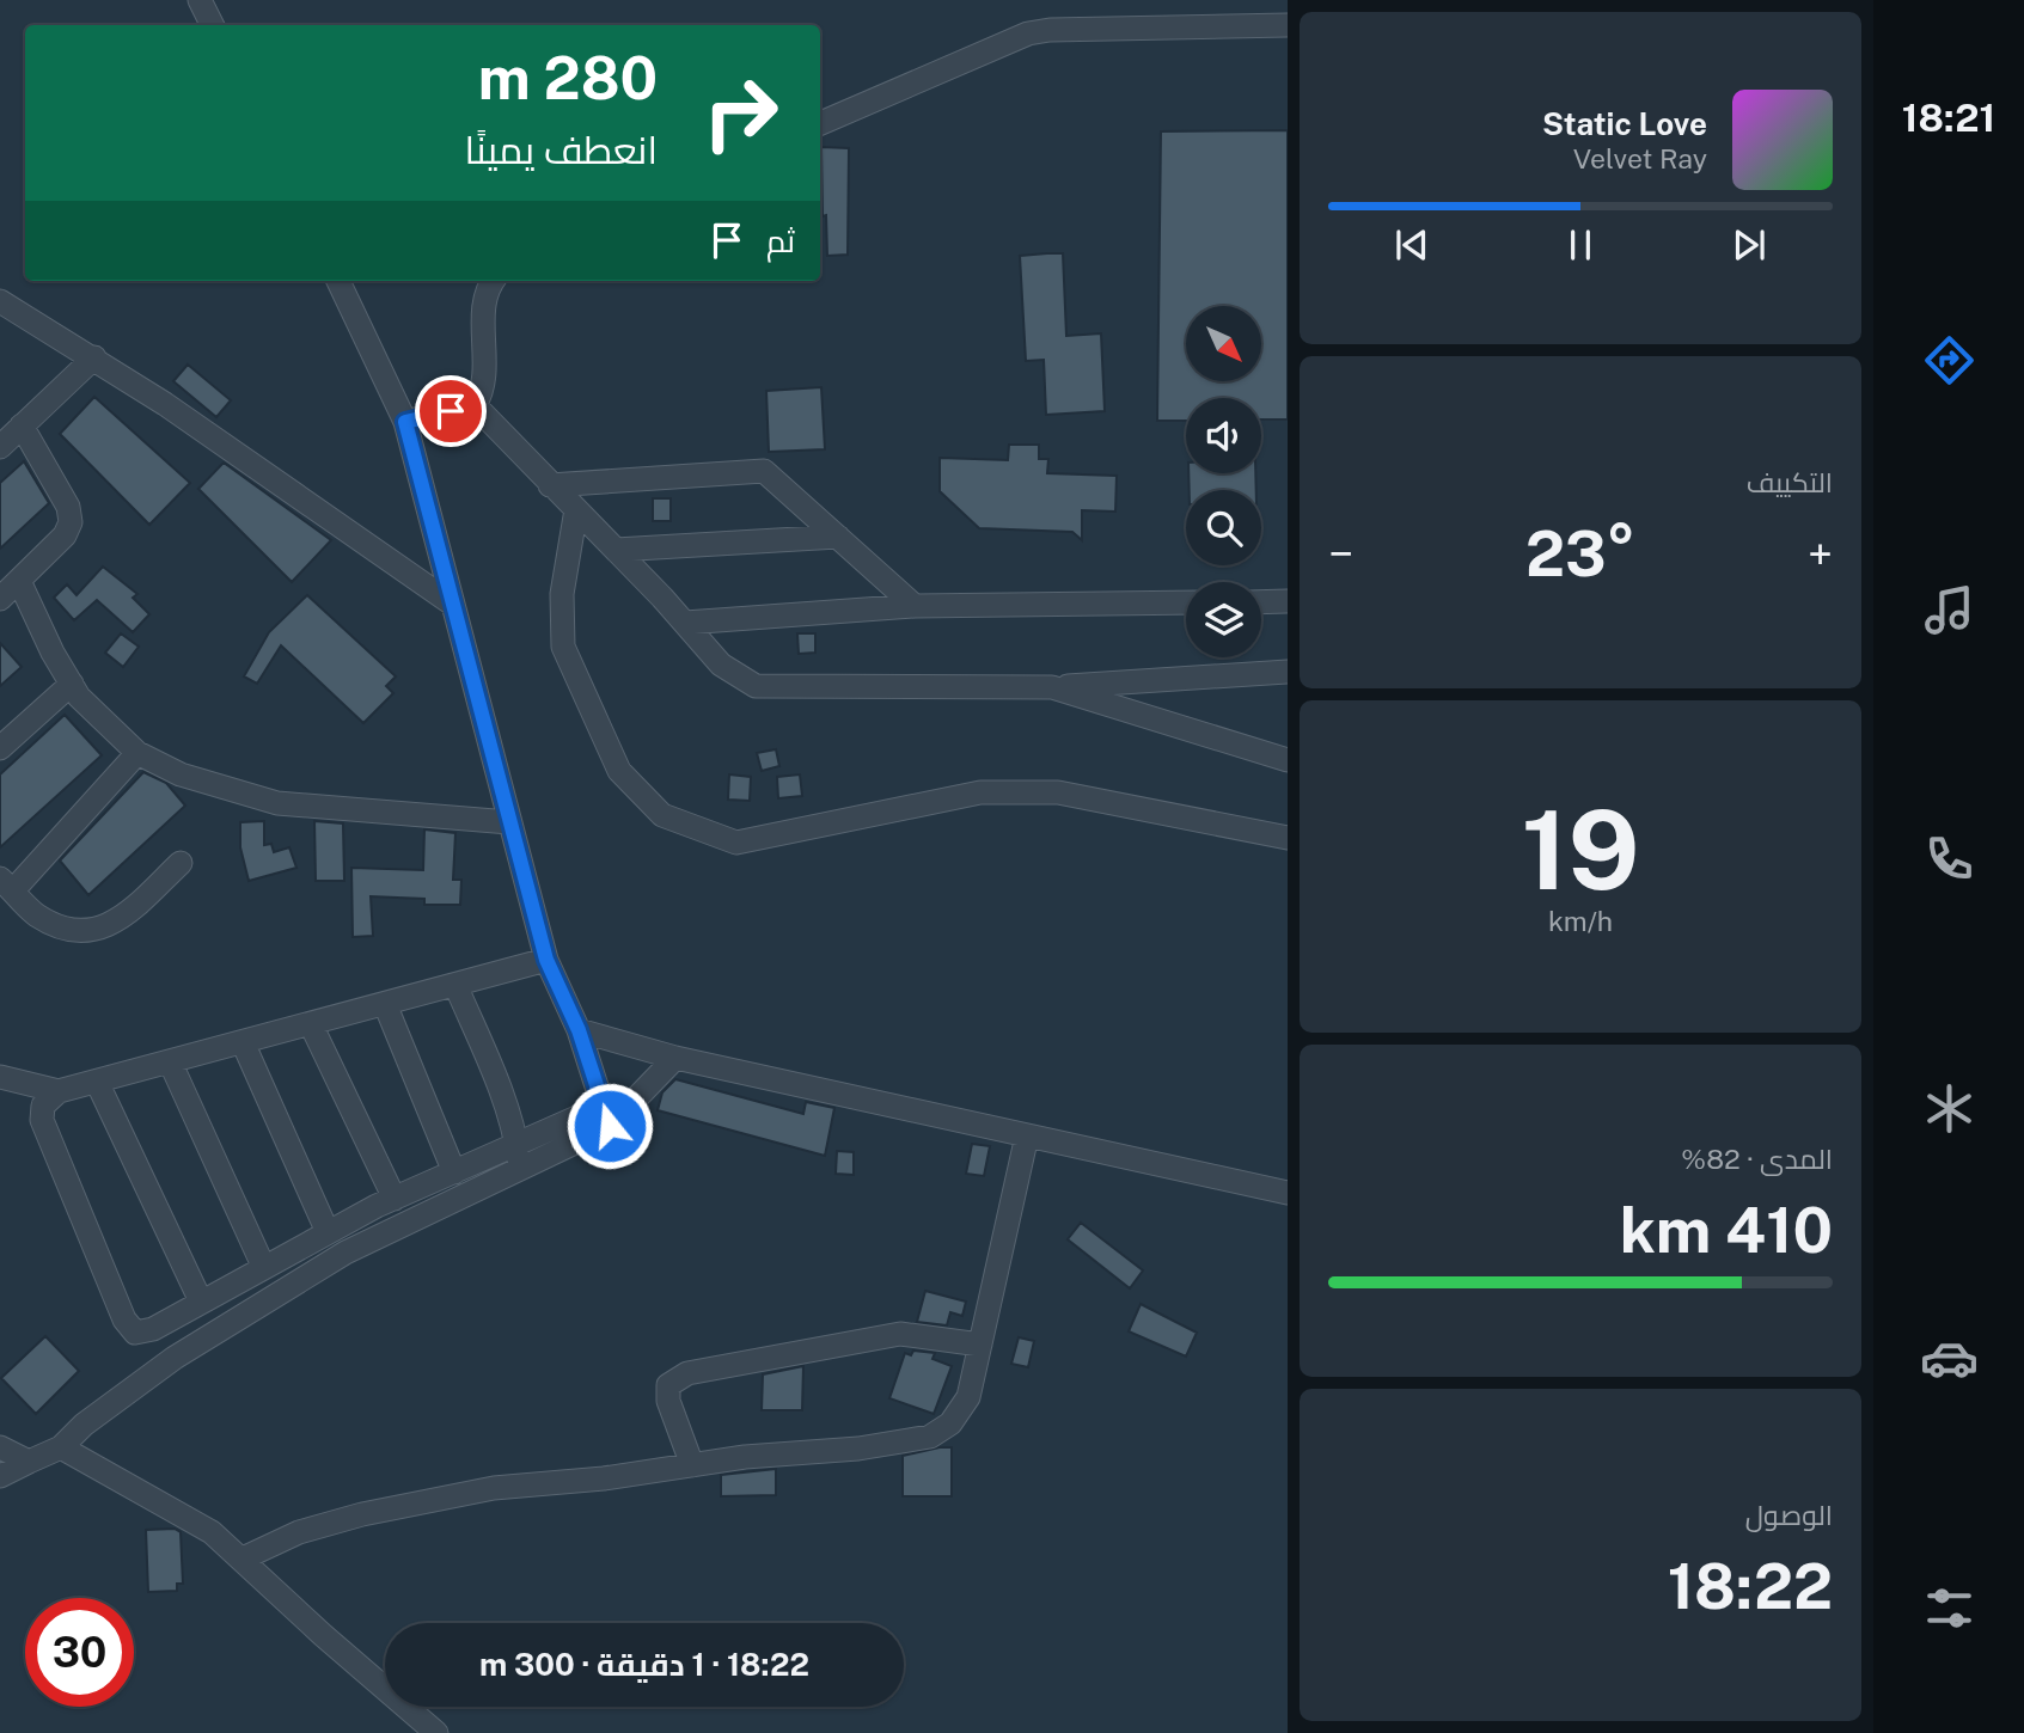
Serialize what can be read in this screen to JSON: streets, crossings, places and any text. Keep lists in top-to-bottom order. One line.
{"north":"bottom right","page":{"tabs":"18:21","turn":["280 m","انعطف يمينًا"],"song":["Static Love","Velvet Ray"],"then":"ثم","tile":["التكييف",["19","km/h"],["المدى · 82%","410 km"],["الوصول","18:22"]],"heat":["−","23°","+"],"limit":"30","trip":"18:22 · 1 دقيقة · 300 m"}}
